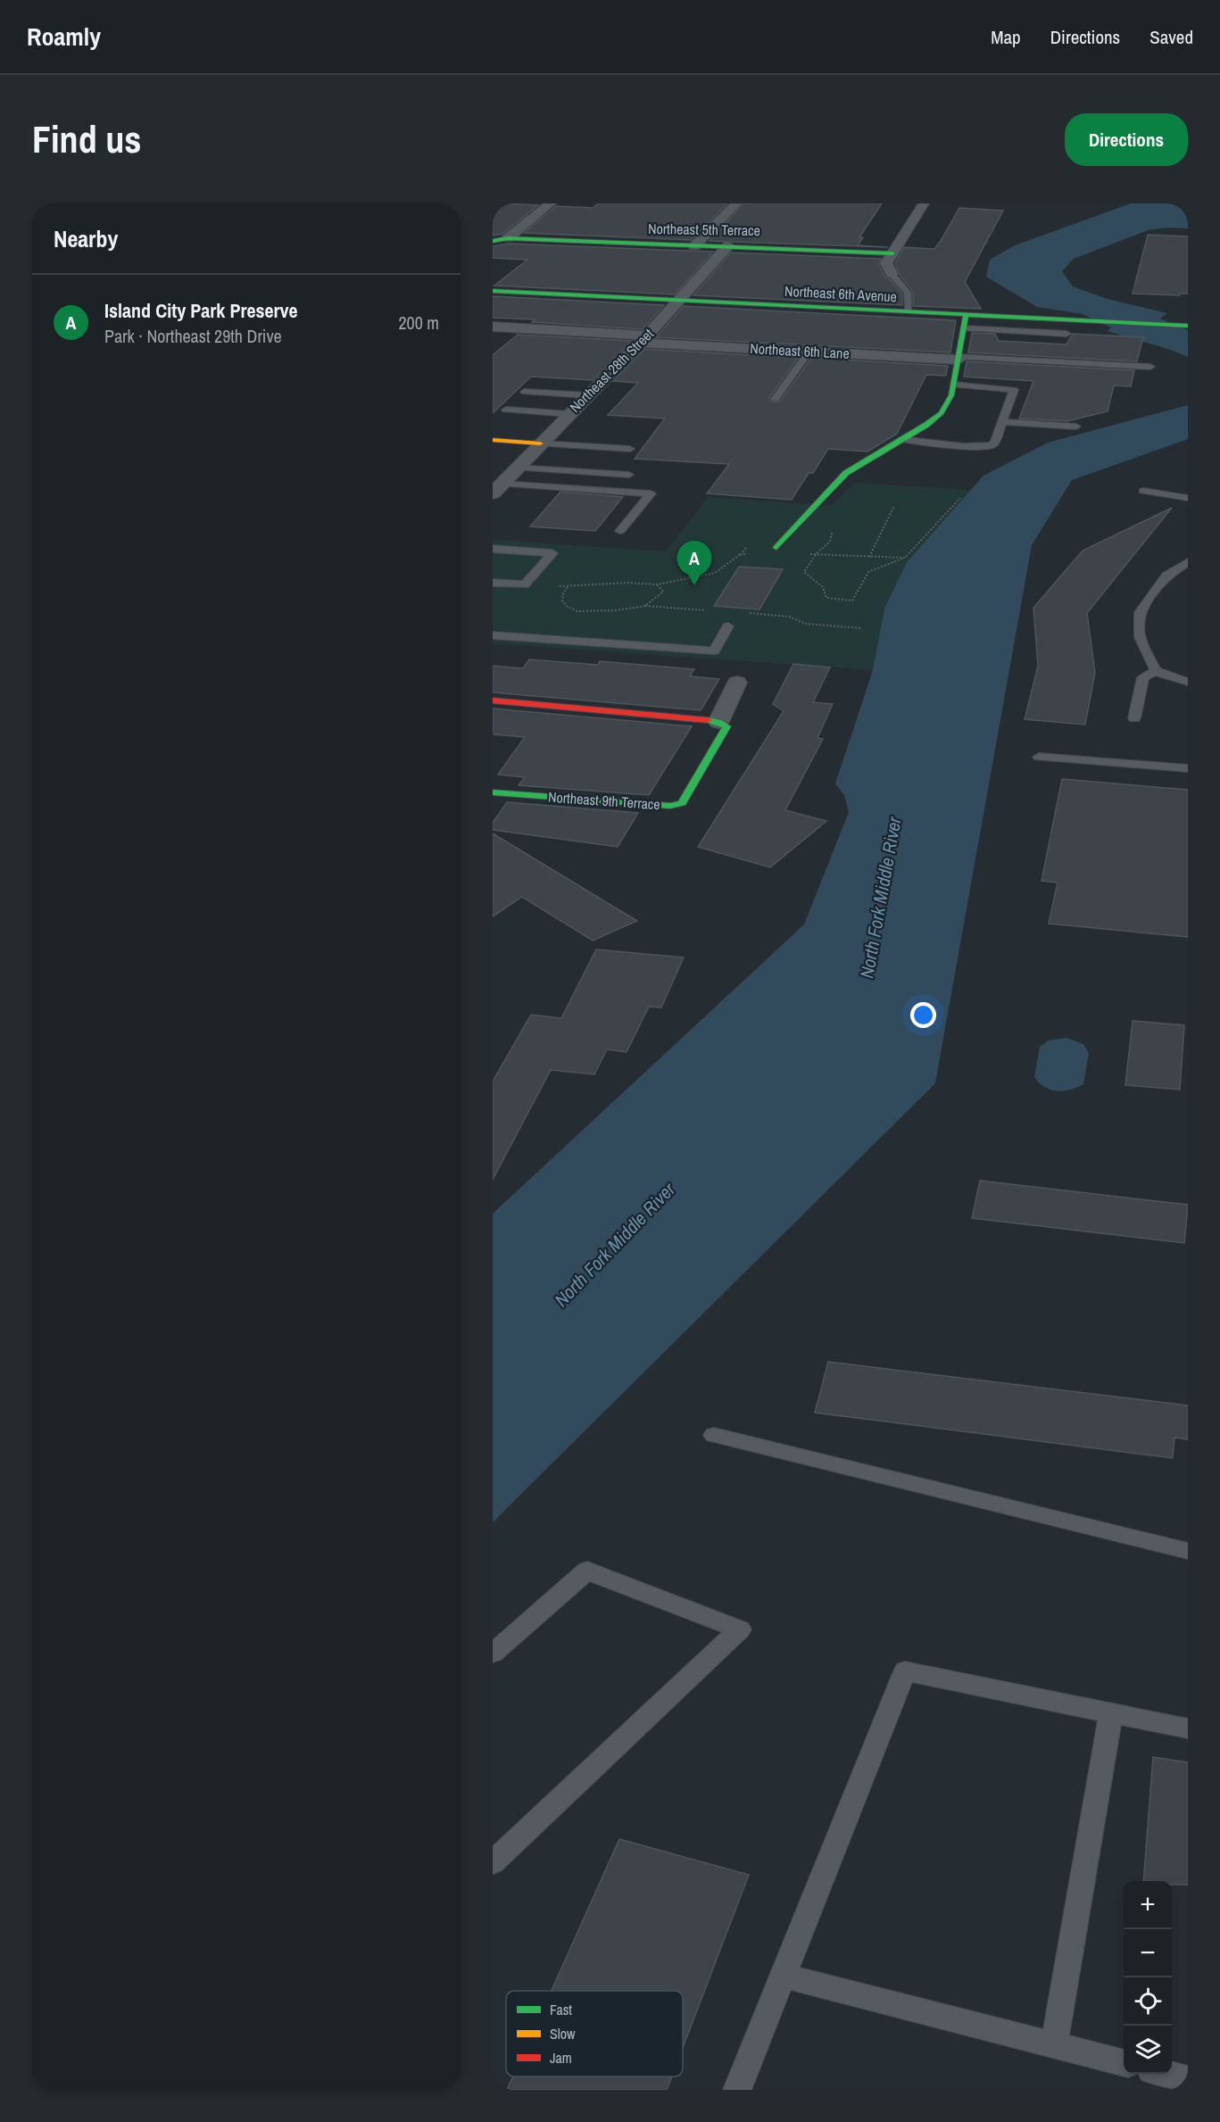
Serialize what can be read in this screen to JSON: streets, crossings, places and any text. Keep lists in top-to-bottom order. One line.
{"streets":{"street":["Northeast 5th Terrace","Northeast 6th Avenue","Northeast 6th Lane","Northeast 28th Street","Northeast 9th Terrace"]},"crossings":[["Northeast 5th Terrace","Northeast 28th Street"],["Northeast 6th Avenue","Northeast 28th Street"],["Northeast 6th Lane","Northeast 28th Street"]],"water":["North Fork Middle River"],"legend":["Fast","Slow","Jam"],"page":{"header":"Roamly","nav":["Map","Directions","Saved"],"buttons":"Directions","title":"Find us","heading":"Nearby","list":[{"mark":"A","name":"Island City Park Preserve","note":"Park · Northeast 29th Drive","value":"200 m"}],"pins":"A","map_buttons":["+","−"]}}
